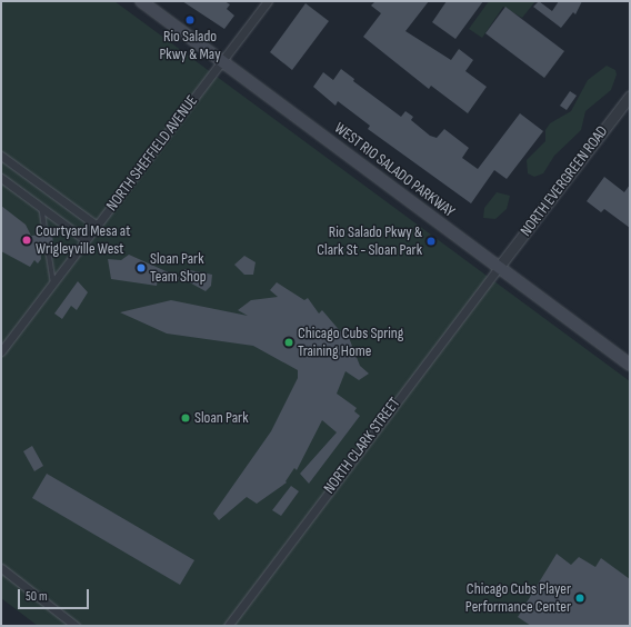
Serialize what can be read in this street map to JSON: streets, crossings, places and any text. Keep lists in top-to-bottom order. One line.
{"streets":{"main road":["WEST RIO SALADO PARKWAY"],"street":["NORTH SHEFFIELD AVENUE","NORTH EVERGREEN ROAD","NORTH CLARK STREET"]},"crossings":[["NORTH SHEFFIELD AVENUE","WEST RIO SALADO PARKWAY"],["WEST RIO SALADO PARKWAY","NORTH EVERGREEN ROAD"],["WEST RIO SALADO PARKWAY","NORTH CLARK STREET"],["NORTH EVERGREEN ROAD","NORTH CLARK STREET"]],"places":["Rio Salado Pkwy & May","Courtyard Mesa at Wrigleyville West","Rio Salado Pkwy & Clark St - Sloan Park","Sloan Park Team Shop","Chicago Cubs Spring Training Home","Sloan Park","Chicago Cubs Player Performance Center"],"scale_bar":"50 m"}
